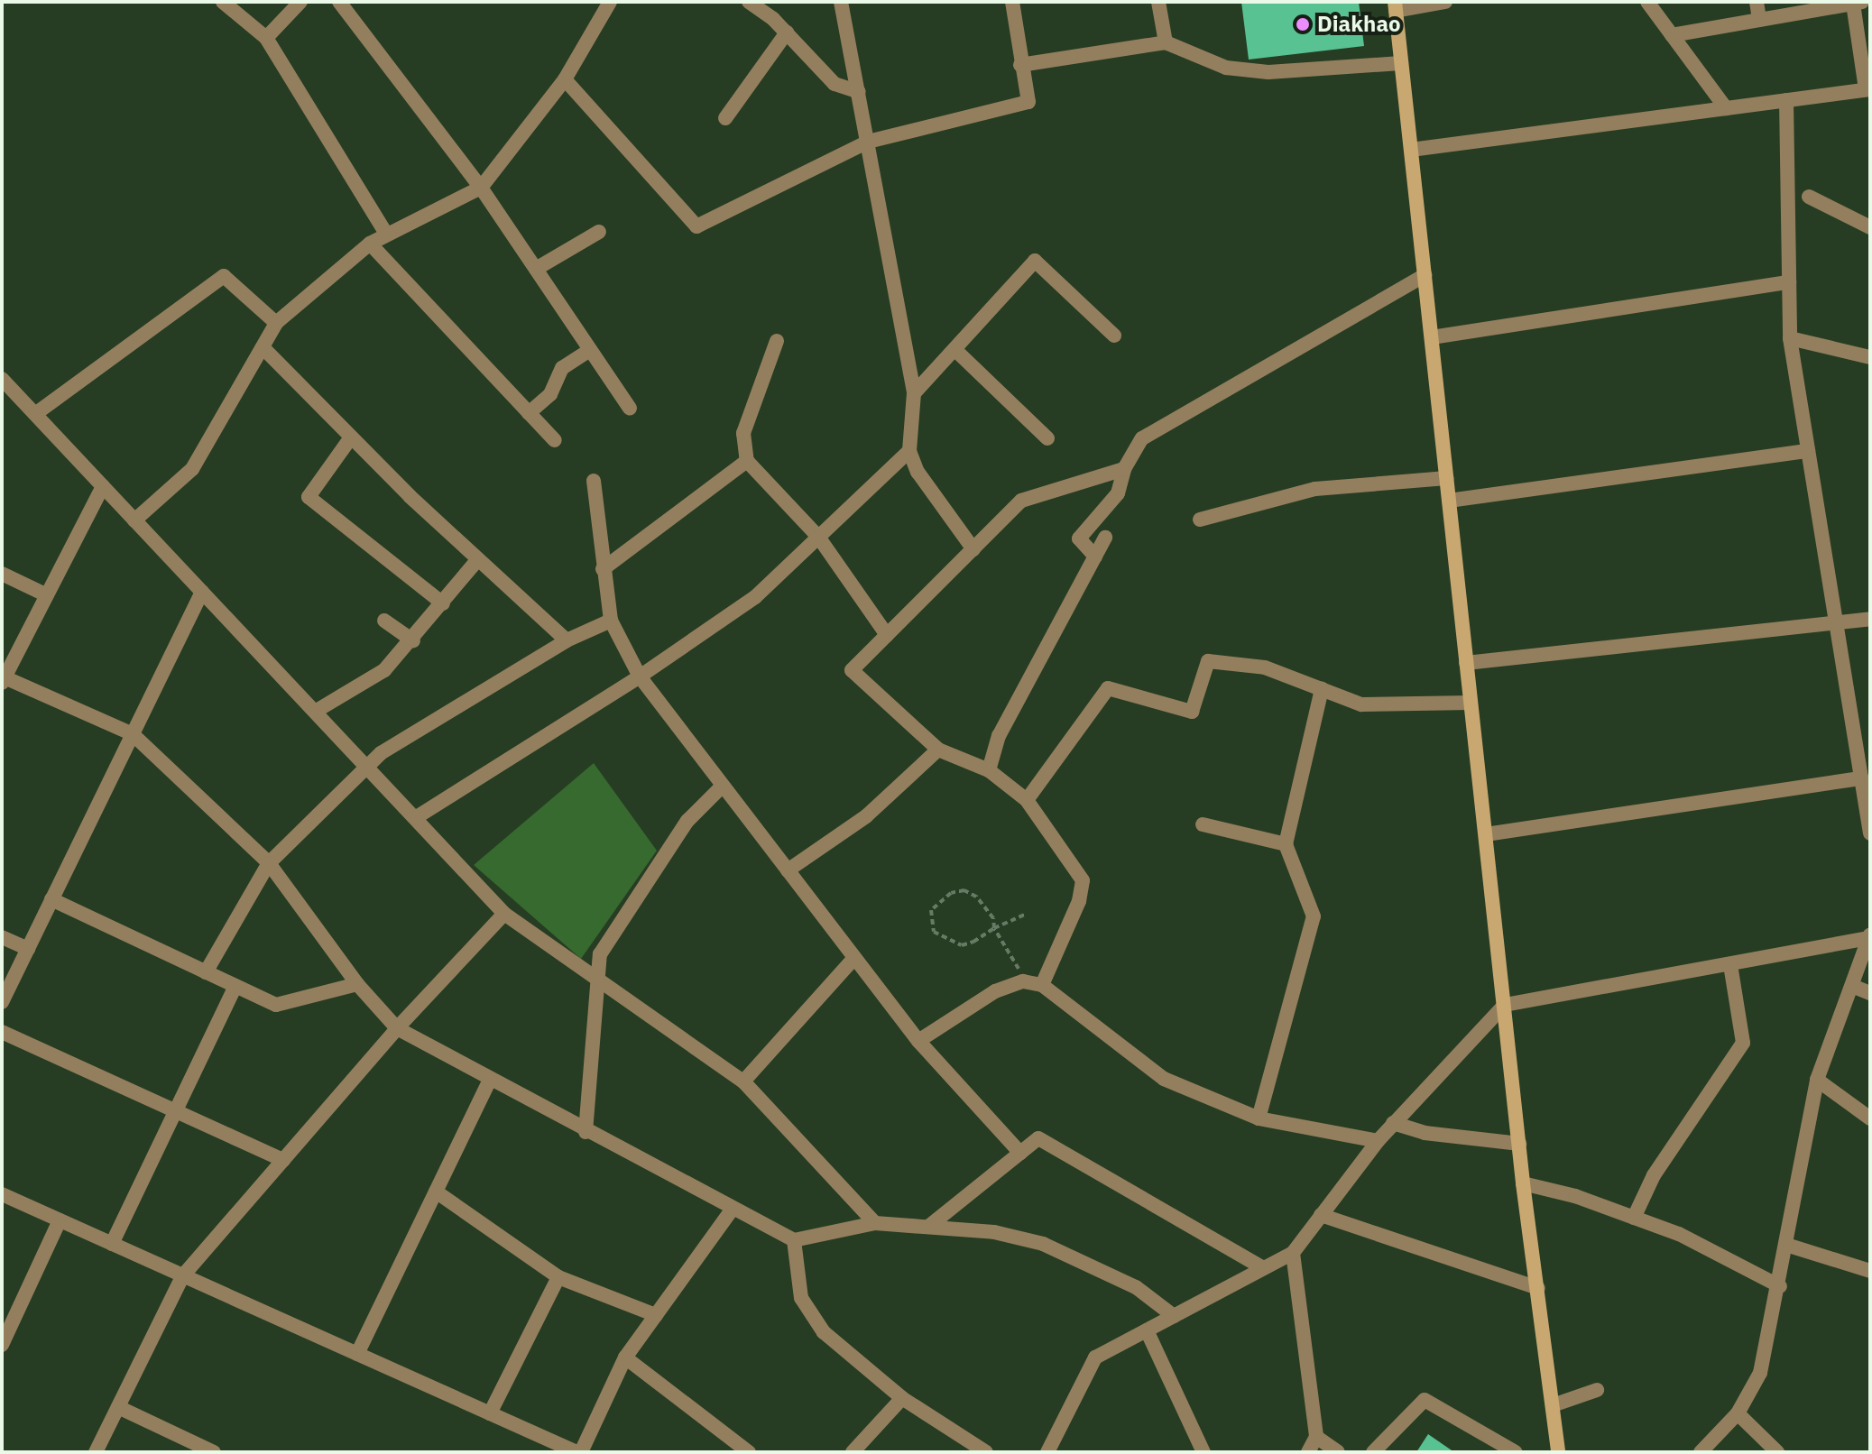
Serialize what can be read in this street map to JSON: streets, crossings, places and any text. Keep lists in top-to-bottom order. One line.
{"places":["Diakhao"]}
